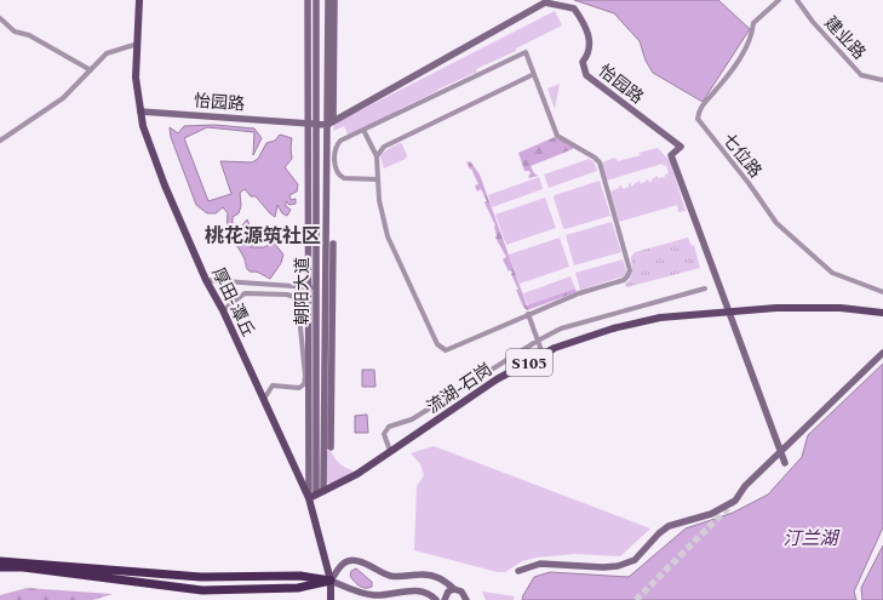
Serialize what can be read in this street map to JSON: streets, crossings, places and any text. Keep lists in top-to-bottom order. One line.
{"streets":{"main road":["厚田-潭丘","S105","流湖-石岗"],"street":["建业路","怡园路","七位路","朝阳大道"]},"crossings":[["怡园路","朝阳大道"],["怡园路","厚田-潭丘"],["怡园路","流湖-石岗"],["朝阳大道","厚田-潭丘"],["朝阳大道","流湖-石岗"],["厚田-潭丘","流湖-石岗"]],"districts":["桃花源筑社区"],"water":["汀兰湖"]}
